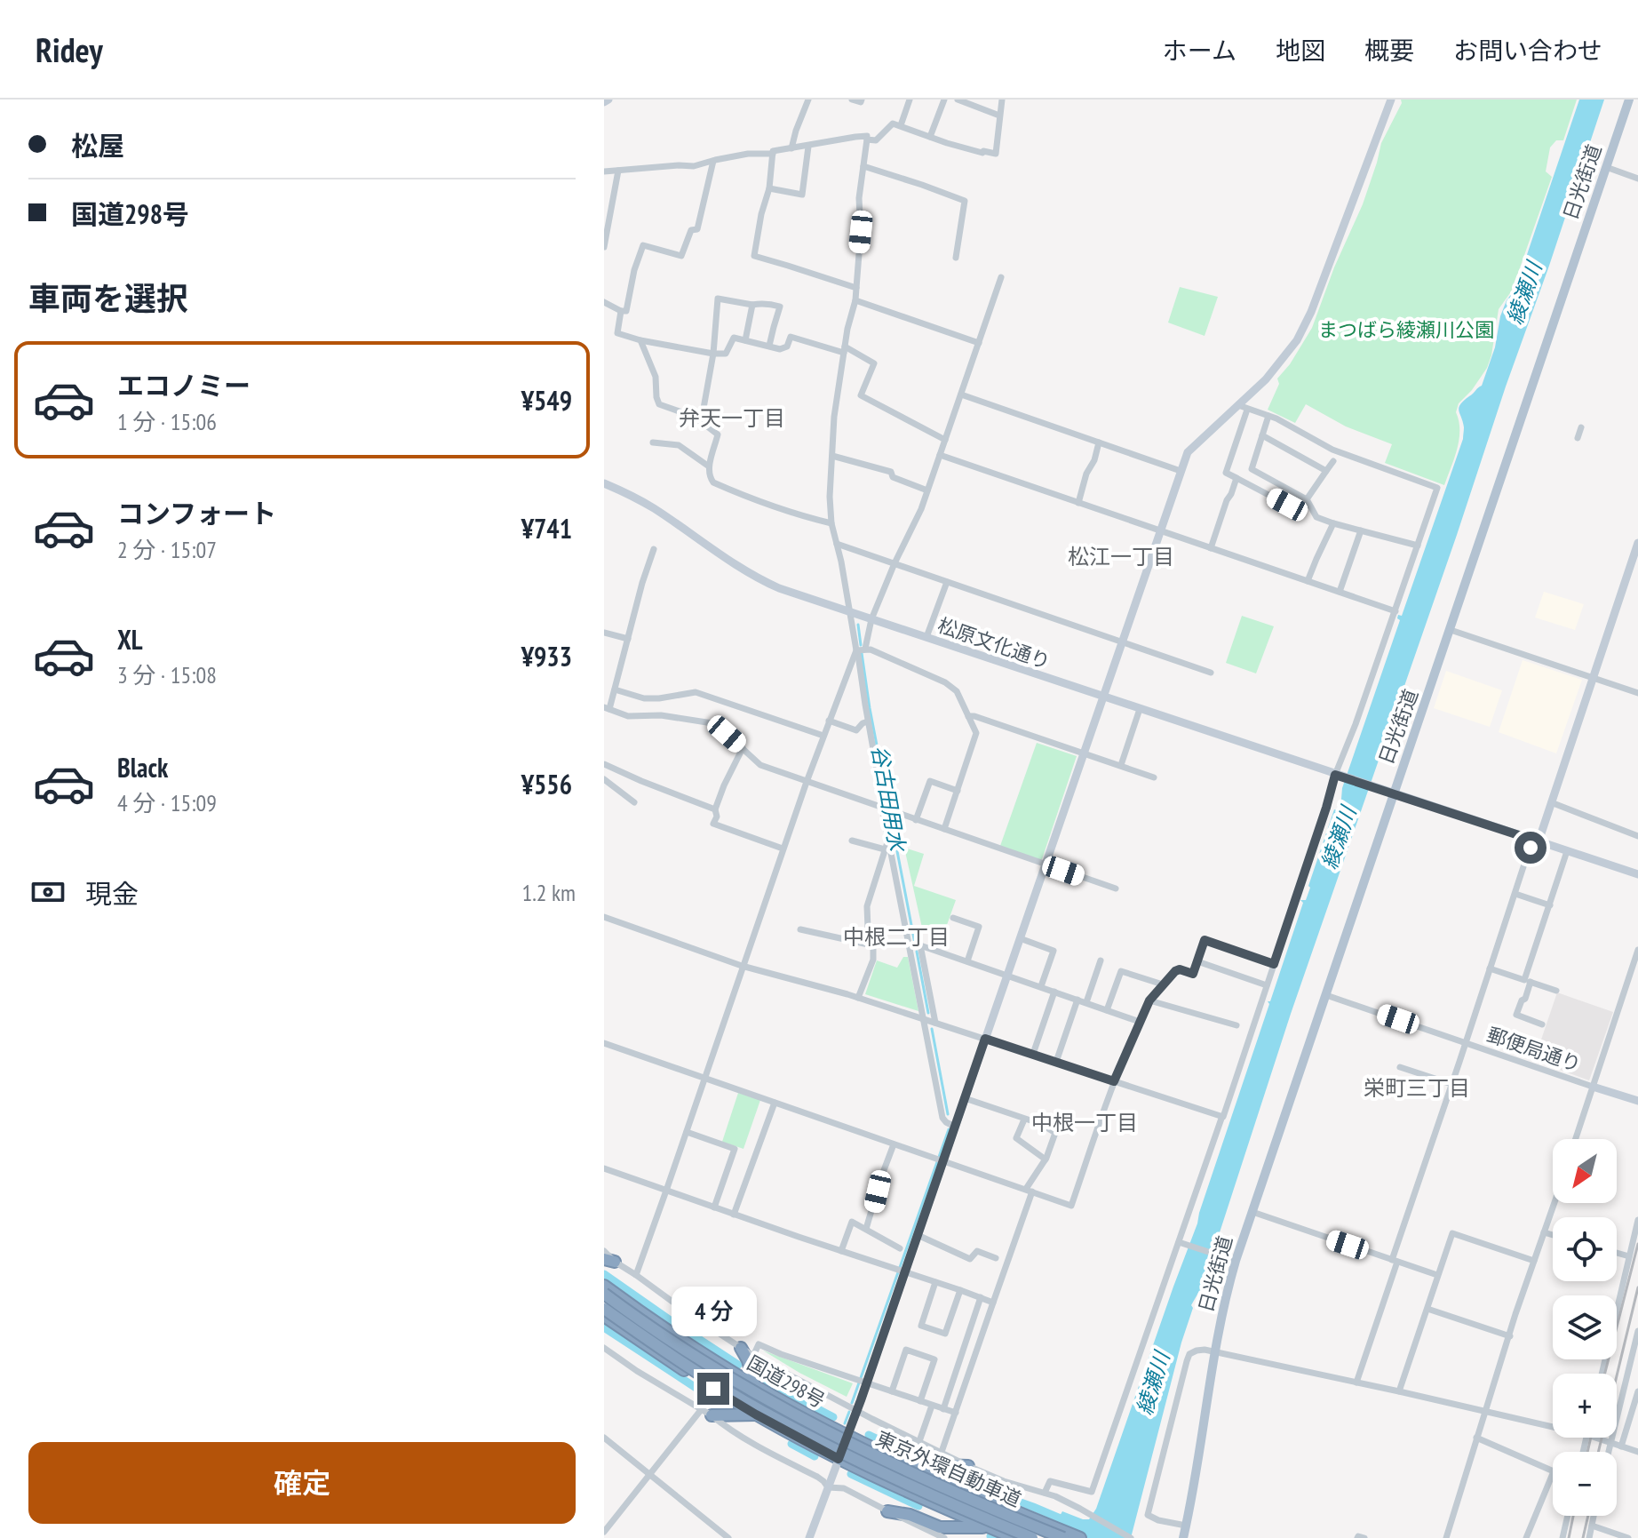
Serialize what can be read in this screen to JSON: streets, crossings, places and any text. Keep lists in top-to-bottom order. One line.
{"streets":{"highway":["国道298号","東京外環自動車道"],"main road":["日光街道"],"street":["松原文化通り","郵便局通り"]},"crossings":[["日光街道","松原文化通り"],["日光街道","郵便局通り"]],"districts":["弁天一丁目","松江一丁目","中根二丁目","栄町三丁目","中根一丁目"],"water":["綾瀬川","谷古田用水"],"parks":["まつばら綾瀬川公園"],"north":"bottom left","page":{"header":"Ridey","nav":["ホーム","地図","概要","お問い合わせ"],"banner":["松屋","国道298号"],"heading":"車両を選択","list":[{"name":"エコノミー","note":"1 分 · 15:06","value":"¥549"},{"name":"コンフォート","note":"2 分 · 15:07","value":"¥741"},{"name":"XL","note":"3 分 · 15:08","value":"¥933"},{"name":"Black","note":"4 分 · 15:09","value":"¥556"}],"pay":["現金","1.2 km"],"map_buttons":["+","−"],"bubble":"4 分","buttons":"確定"}}
